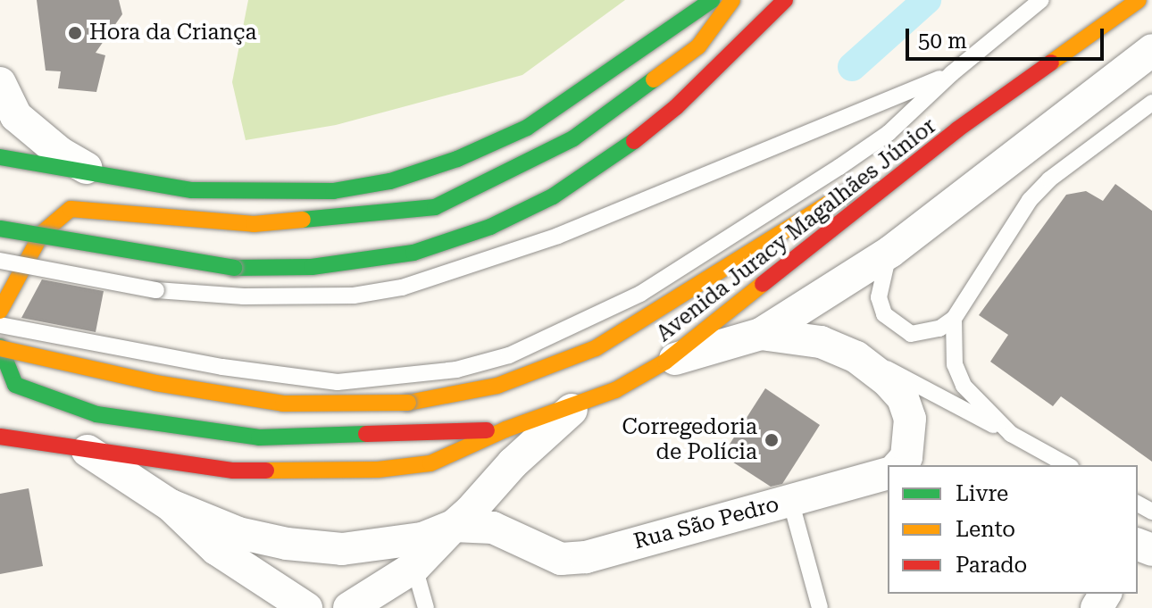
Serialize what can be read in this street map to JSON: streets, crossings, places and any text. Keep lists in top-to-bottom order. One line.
{"streets":{"main road":["Avenida Juracy Magalhães Júnior"],"street":["Rua São Pedro"]},"places":["Hora da Criança","Corregedoria de Polícia"],"legend":["Livre","Lento","Parado"],"scale_bar":"50 m"}
